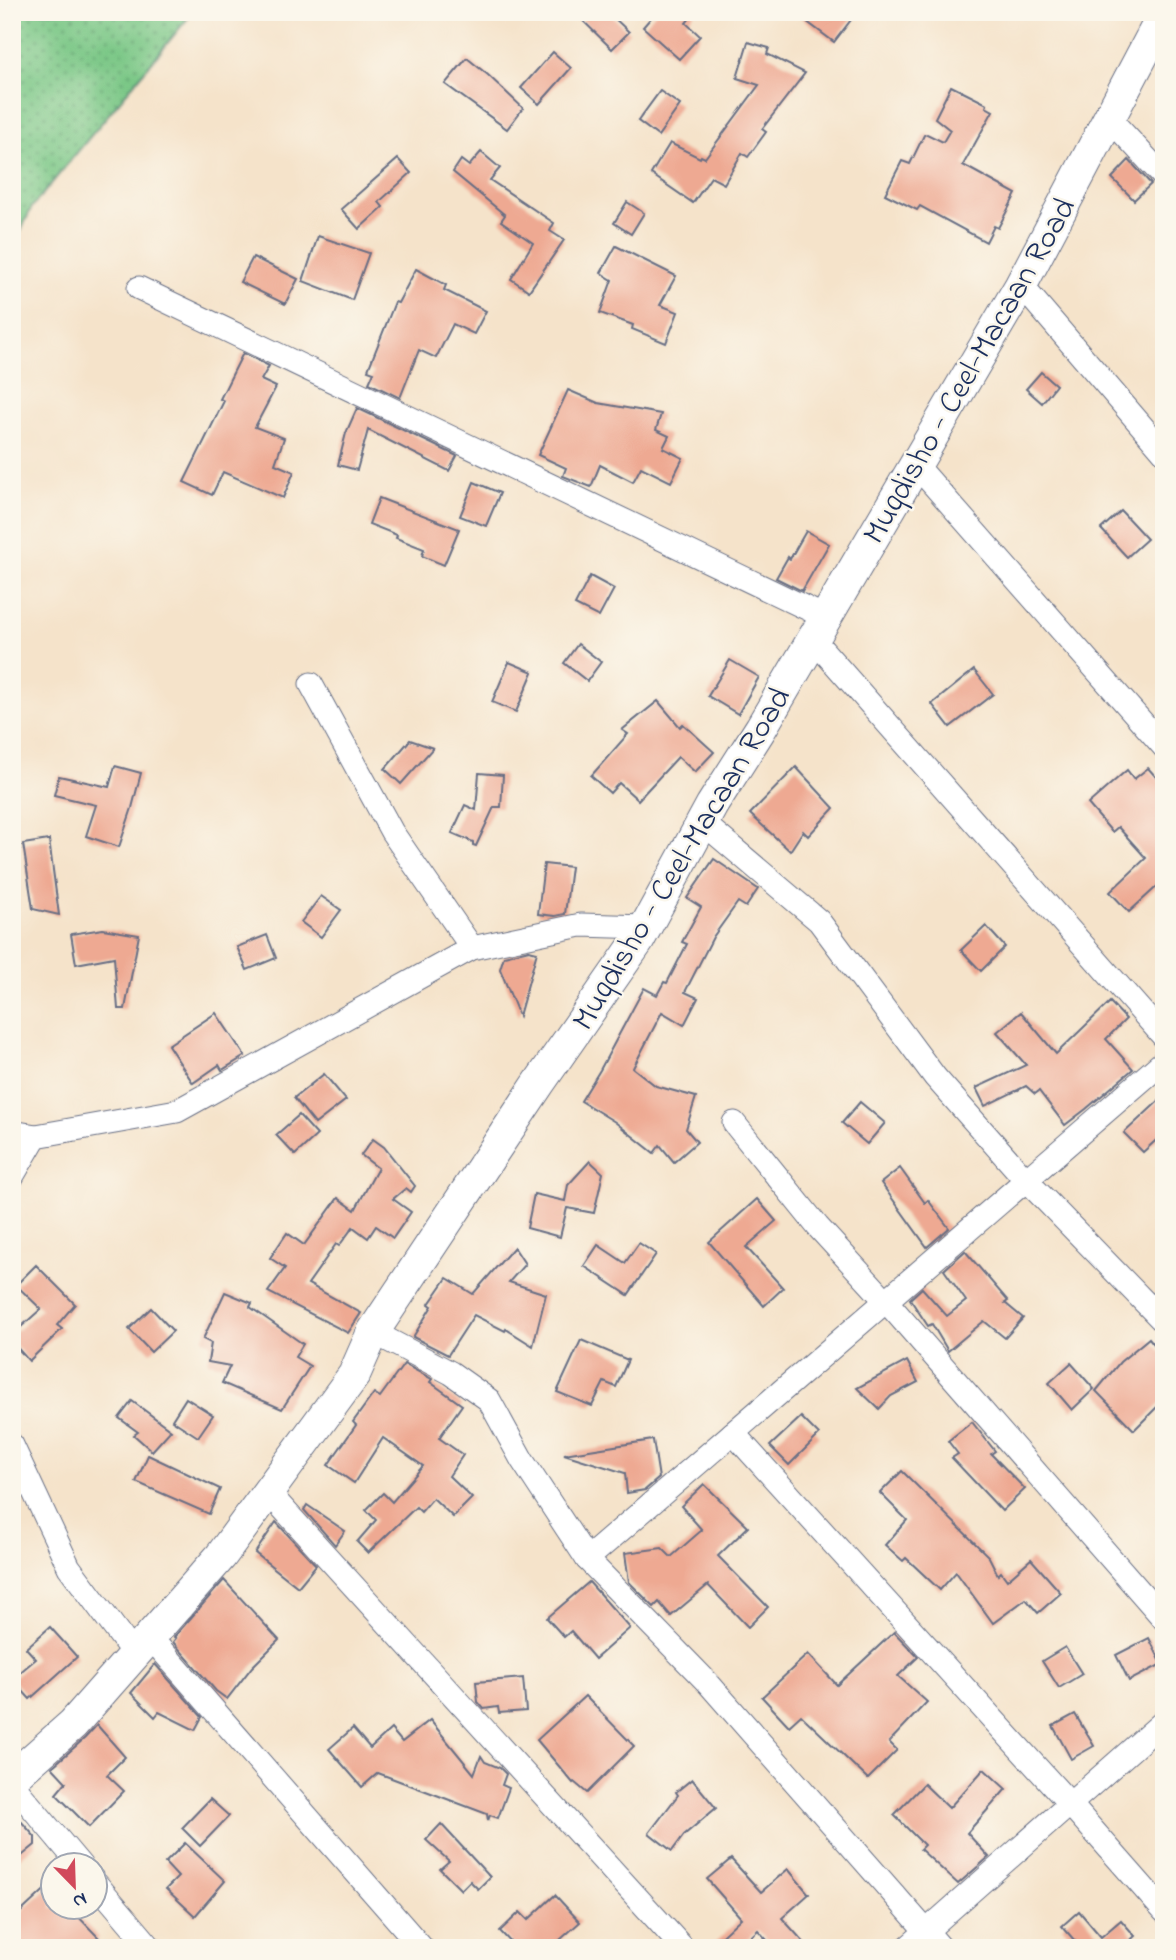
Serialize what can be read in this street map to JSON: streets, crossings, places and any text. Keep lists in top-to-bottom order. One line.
{"streets":{"street":["Muqdisho - Ceel-Macaan Road"]},"north":"bottom right"}
